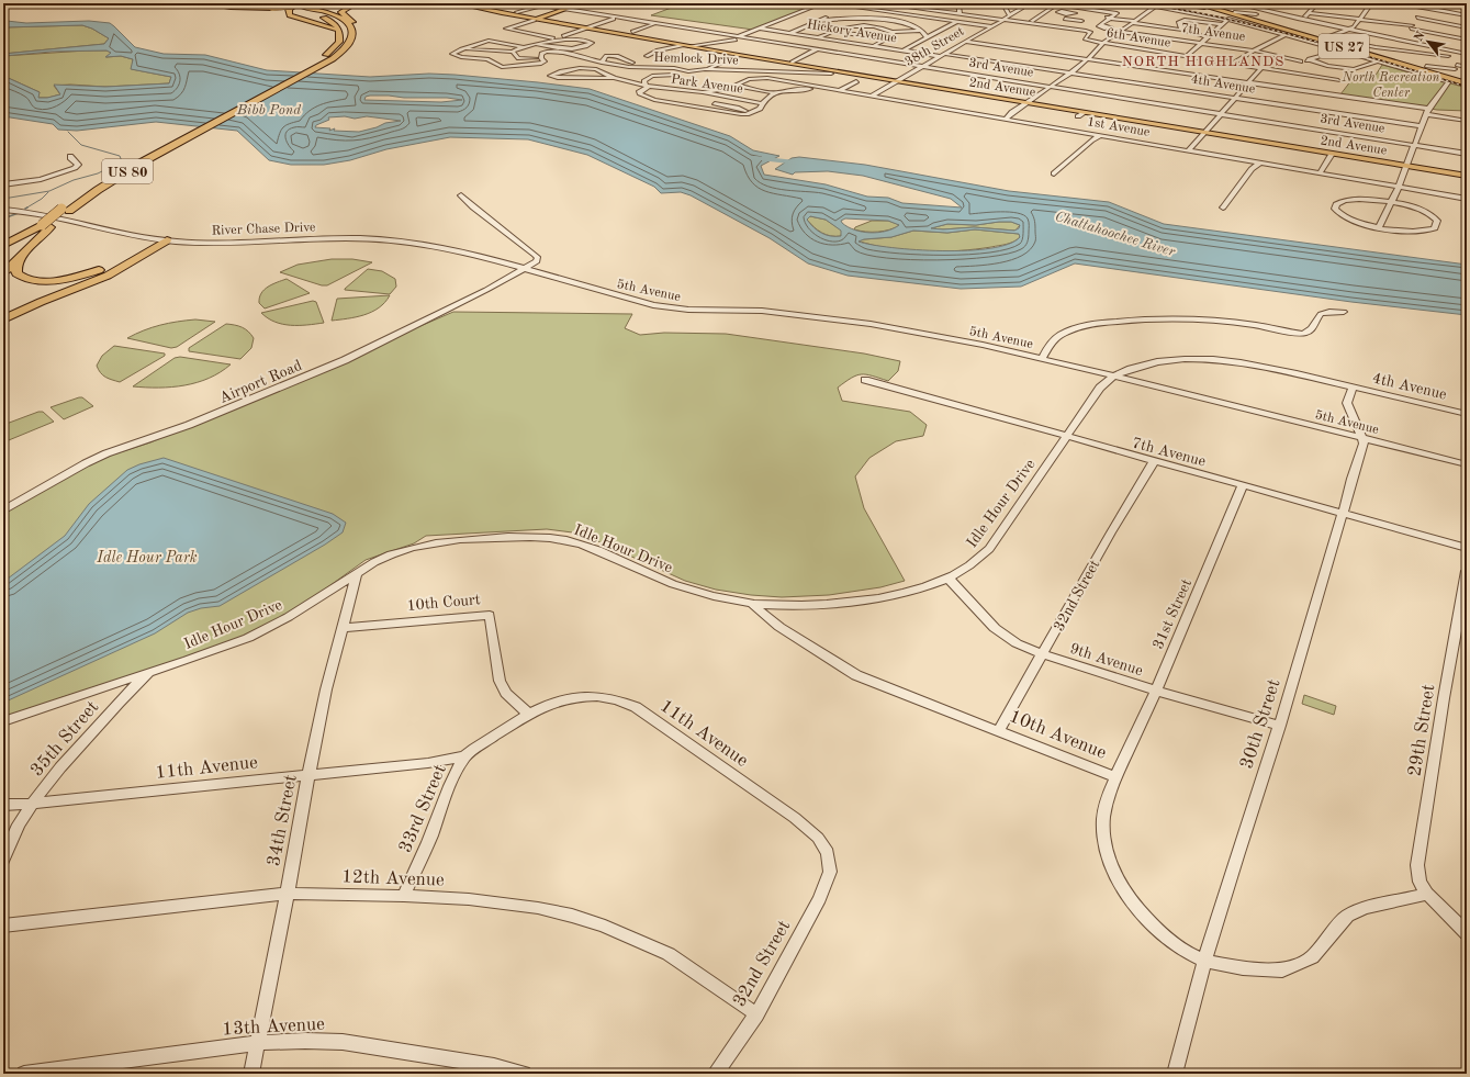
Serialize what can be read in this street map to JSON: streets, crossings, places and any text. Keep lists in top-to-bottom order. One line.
{"streets":{"highway":["US 80"],"main road":["US 27","2nd Avenue"],"street":["Hickory Avenue","7th Avenue","6th Avenue","38th Street","Hemlock Drive","3rd Avenue","Park Avenue","4th Avenue","1st Avenue","River Chase Drive","5th Avenue","Airport Road","Idle Hour Drive","32nd Street","10th Court","31st Street","9th Avenue","30th Street","29th Street","11th Avenue","10th Avenue","35th Street","33rd Street","34th Street","12th Avenue","13th Avenue"]},"crossings":[["Hickory Avenue","38th Street"],["Hickory Avenue","4th Avenue"],["7th Avenue","Idle Hour Drive"],["7th Avenue","32nd Street"],["7th Avenue","31st Street"],["7th Avenue","30th Street"],["6th Avenue","38th Street"],["38th Street","3rd Avenue"],["38th Street","4th Avenue"],["38th Street","2nd Avenue"],["38th Street","1st Avenue"],["Park Avenue","1st Avenue"],["4th Avenue","5th Avenue"],["4th Avenue","Idle Hour Drive"],["River Chase Drive","5th Avenue"],["River Chase Drive","Airport Road"],["5th Avenue","Airport Road"],["5th Avenue","Idle Hour Drive"],["5th Avenue","30th Street"],["Idle Hour Drive","9th Avenue"],["Idle Hour Drive","10th Avenue"],["Idle Hour Drive","35th Street"],["Idle Hour Drive","34th Street"],["32nd Street","9th Avenue"],["32nd Street","11th Avenue"],["32nd Street","10th Avenue"],["32nd Street","12th Avenue"],["10th Court","11th Avenue"],["10th Court","33rd Street"],["10th Court","34th Street"],["31st Street","9th Avenue"],["31st Street","10th Avenue"],["9th Avenue","30th Street"],["30th Street","10th Avenue"],["29th Street","10th Avenue"],["11th Avenue","35th Street"],["11th Avenue","33rd Street"],["11th Avenue","34th Street"],["33rd Street","12th Avenue"],["34th Street","12th Avenue"],["34th Street","13th Avenue"]],"districts":["NORTH HIGHLANDS"],"water":["Bibb Pond","Chattahoochee River"],"parks":["North Recreation Center","Idle Hour Park"],"north":"top left"}
